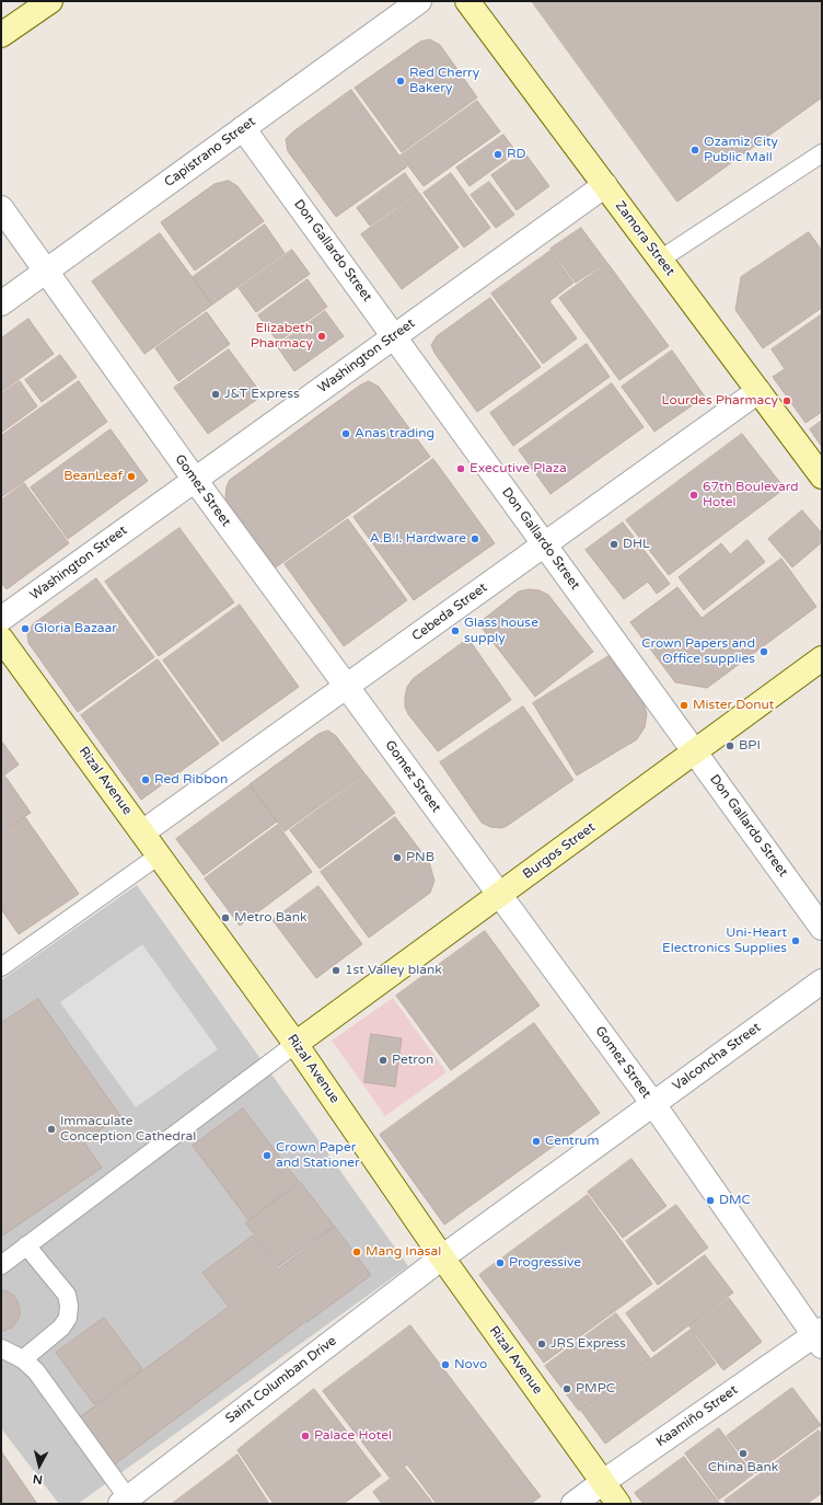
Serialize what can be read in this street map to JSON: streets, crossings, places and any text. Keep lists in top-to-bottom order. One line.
{"streets":{"street":["Capistrano Street","Zamora Street","Don Gallardo Street","Washington Street","Gomez Street","Cebeda Street","Rizal Avenue","Burgos Street","Valconcha Street","Saint Columban Drive","Kaamiño Street"]},"crossings":[["Capistrano Street","Don Gallardo Street"],["Capistrano Street","Gomez Street"],["Zamora Street","Washington Street"],["Zamora Street","Cebeda Street"],["Don Gallardo Street","Washington Street"],["Don Gallardo Street","Cebeda Street"],["Don Gallardo Street","Burgos Street"],["Washington Street","Gomez Street"],["Gomez Street","Cebeda Street"],["Gomez Street","Burgos Street"],["Gomez Street","Valconcha Street"],["Gomez Street","Kaamiño Street"],["Cebeda Street","Rizal Avenue"],["Rizal Avenue","Burgos Street"],["Rizal Avenue","Valconcha Street"],["Rizal Avenue","Saint Columban Drive"],["Rizal Avenue","Kaamiño Street"],["Valconcha Street","Saint Columban Drive"]],"places":["Red Cherry Bakery","Ozamiz City Public Mall","RD","Elizabeth Pharmacy","J&T Express","Lourdes Pharmacy","Anas trading","Executive Plaza","BeanLeaf","67th Boulevard Hotel","A.B.I. Hardware","DHL","Gloria Bazaar","Glass house supply","Crown Papers and Office supplies","Mister Donut","BPI","Red Ribbon","PNB","Metro Bank","Uni-Heart Electronics Supplies","1st Valley blank","Petron","Immaculate Conception Cathedral","Centrum","Crown Paper and Stationer","DMC","Mang Inasal","Progressive","JRS Express","Novo","PMPC","Palace Hotel","China Bank"],"north":"bottom"}
